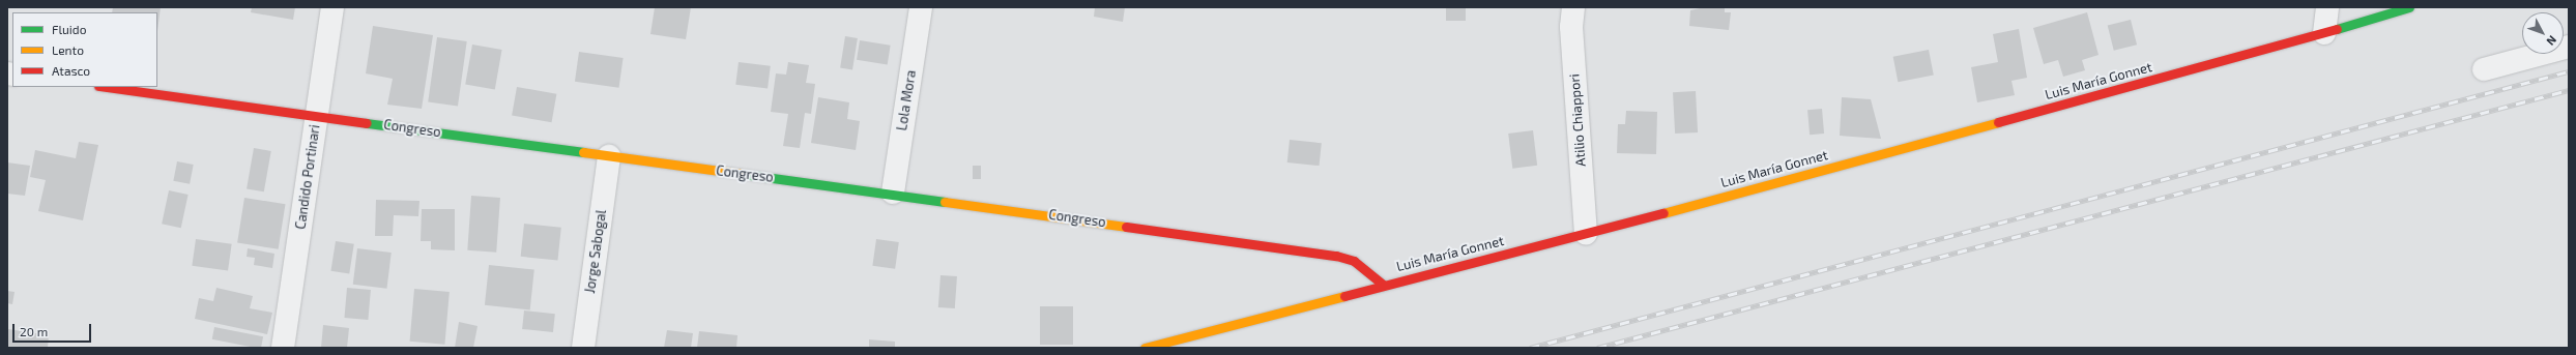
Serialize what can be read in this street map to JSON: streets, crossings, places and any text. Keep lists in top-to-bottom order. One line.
{"streets":{"street":["Luis María Gonnet","Lola Mora","Atilio Chiappori","Congreso","Candido Portinari","Jorge Sabogal"]},"crossings":[["Luis María Gonnet","Atilio Chiappori"],["Luis María Gonnet","Congreso"],["Lola Mora","Congreso"],["Congreso","Candido Portinari"],["Congreso","Jorge Sabogal"]],"legend":["Fluido","Lento","Atasco"],"scale_bar":"20 m","north":"bottom right"}
